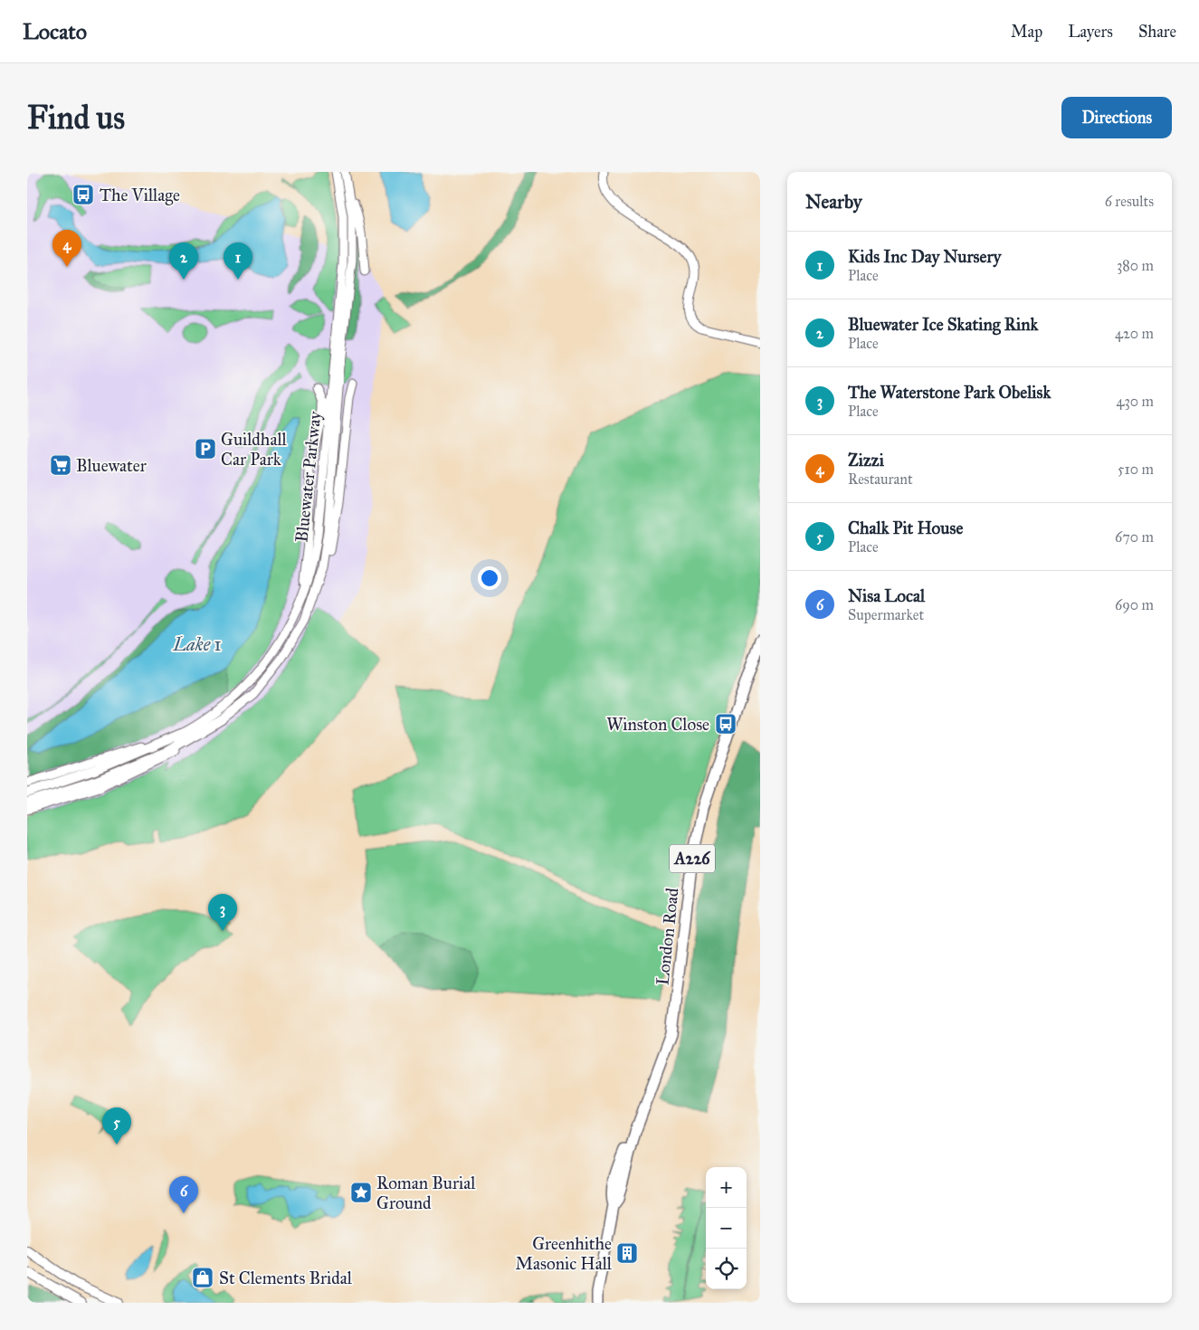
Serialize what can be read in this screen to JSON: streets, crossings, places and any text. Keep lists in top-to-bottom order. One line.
{"streets":{"main road":["A226","London Road"],"street":["Bluewater Parkway"]},"water":["Lake 1"],"places":{"bus stop":["The Village","Winston Close"],"parking":["Guildhall Car Park"],"supermarket":["Bluewater"],"place":["Roman Burial Ground"],"building":["Greenhithe Masonic Hall"],"shop":["St Clements Bridal"]},"page":{"header":"Locato","nav":["Map","Layers","Share"],"buttons":"Directions","title":"Find us","heading":["Nearby","6 results"],"pins":["4","1","2","3","5","6"],"list":[{"mark":"1","name":"Kids Inc Day Nursery","note":"Place","value":"380 m"},{"mark":"2","name":"Bluewater Ice Skating Rink","note":"Place","value":"420 m"},{"mark":"3","name":"The Waterstone Park Obelisk","note":"Place","value":"430 m"},{"mark":"4","name":"Zizzi","note":"Restaurant","value":"510 m"},{"mark":"5","name":"Chalk Pit House","note":"Place","value":"670 m"},{"mark":"6","name":"Nisa Local","note":"Supermarket","value":"690 m"}],"map_buttons":["+","−"]}}
